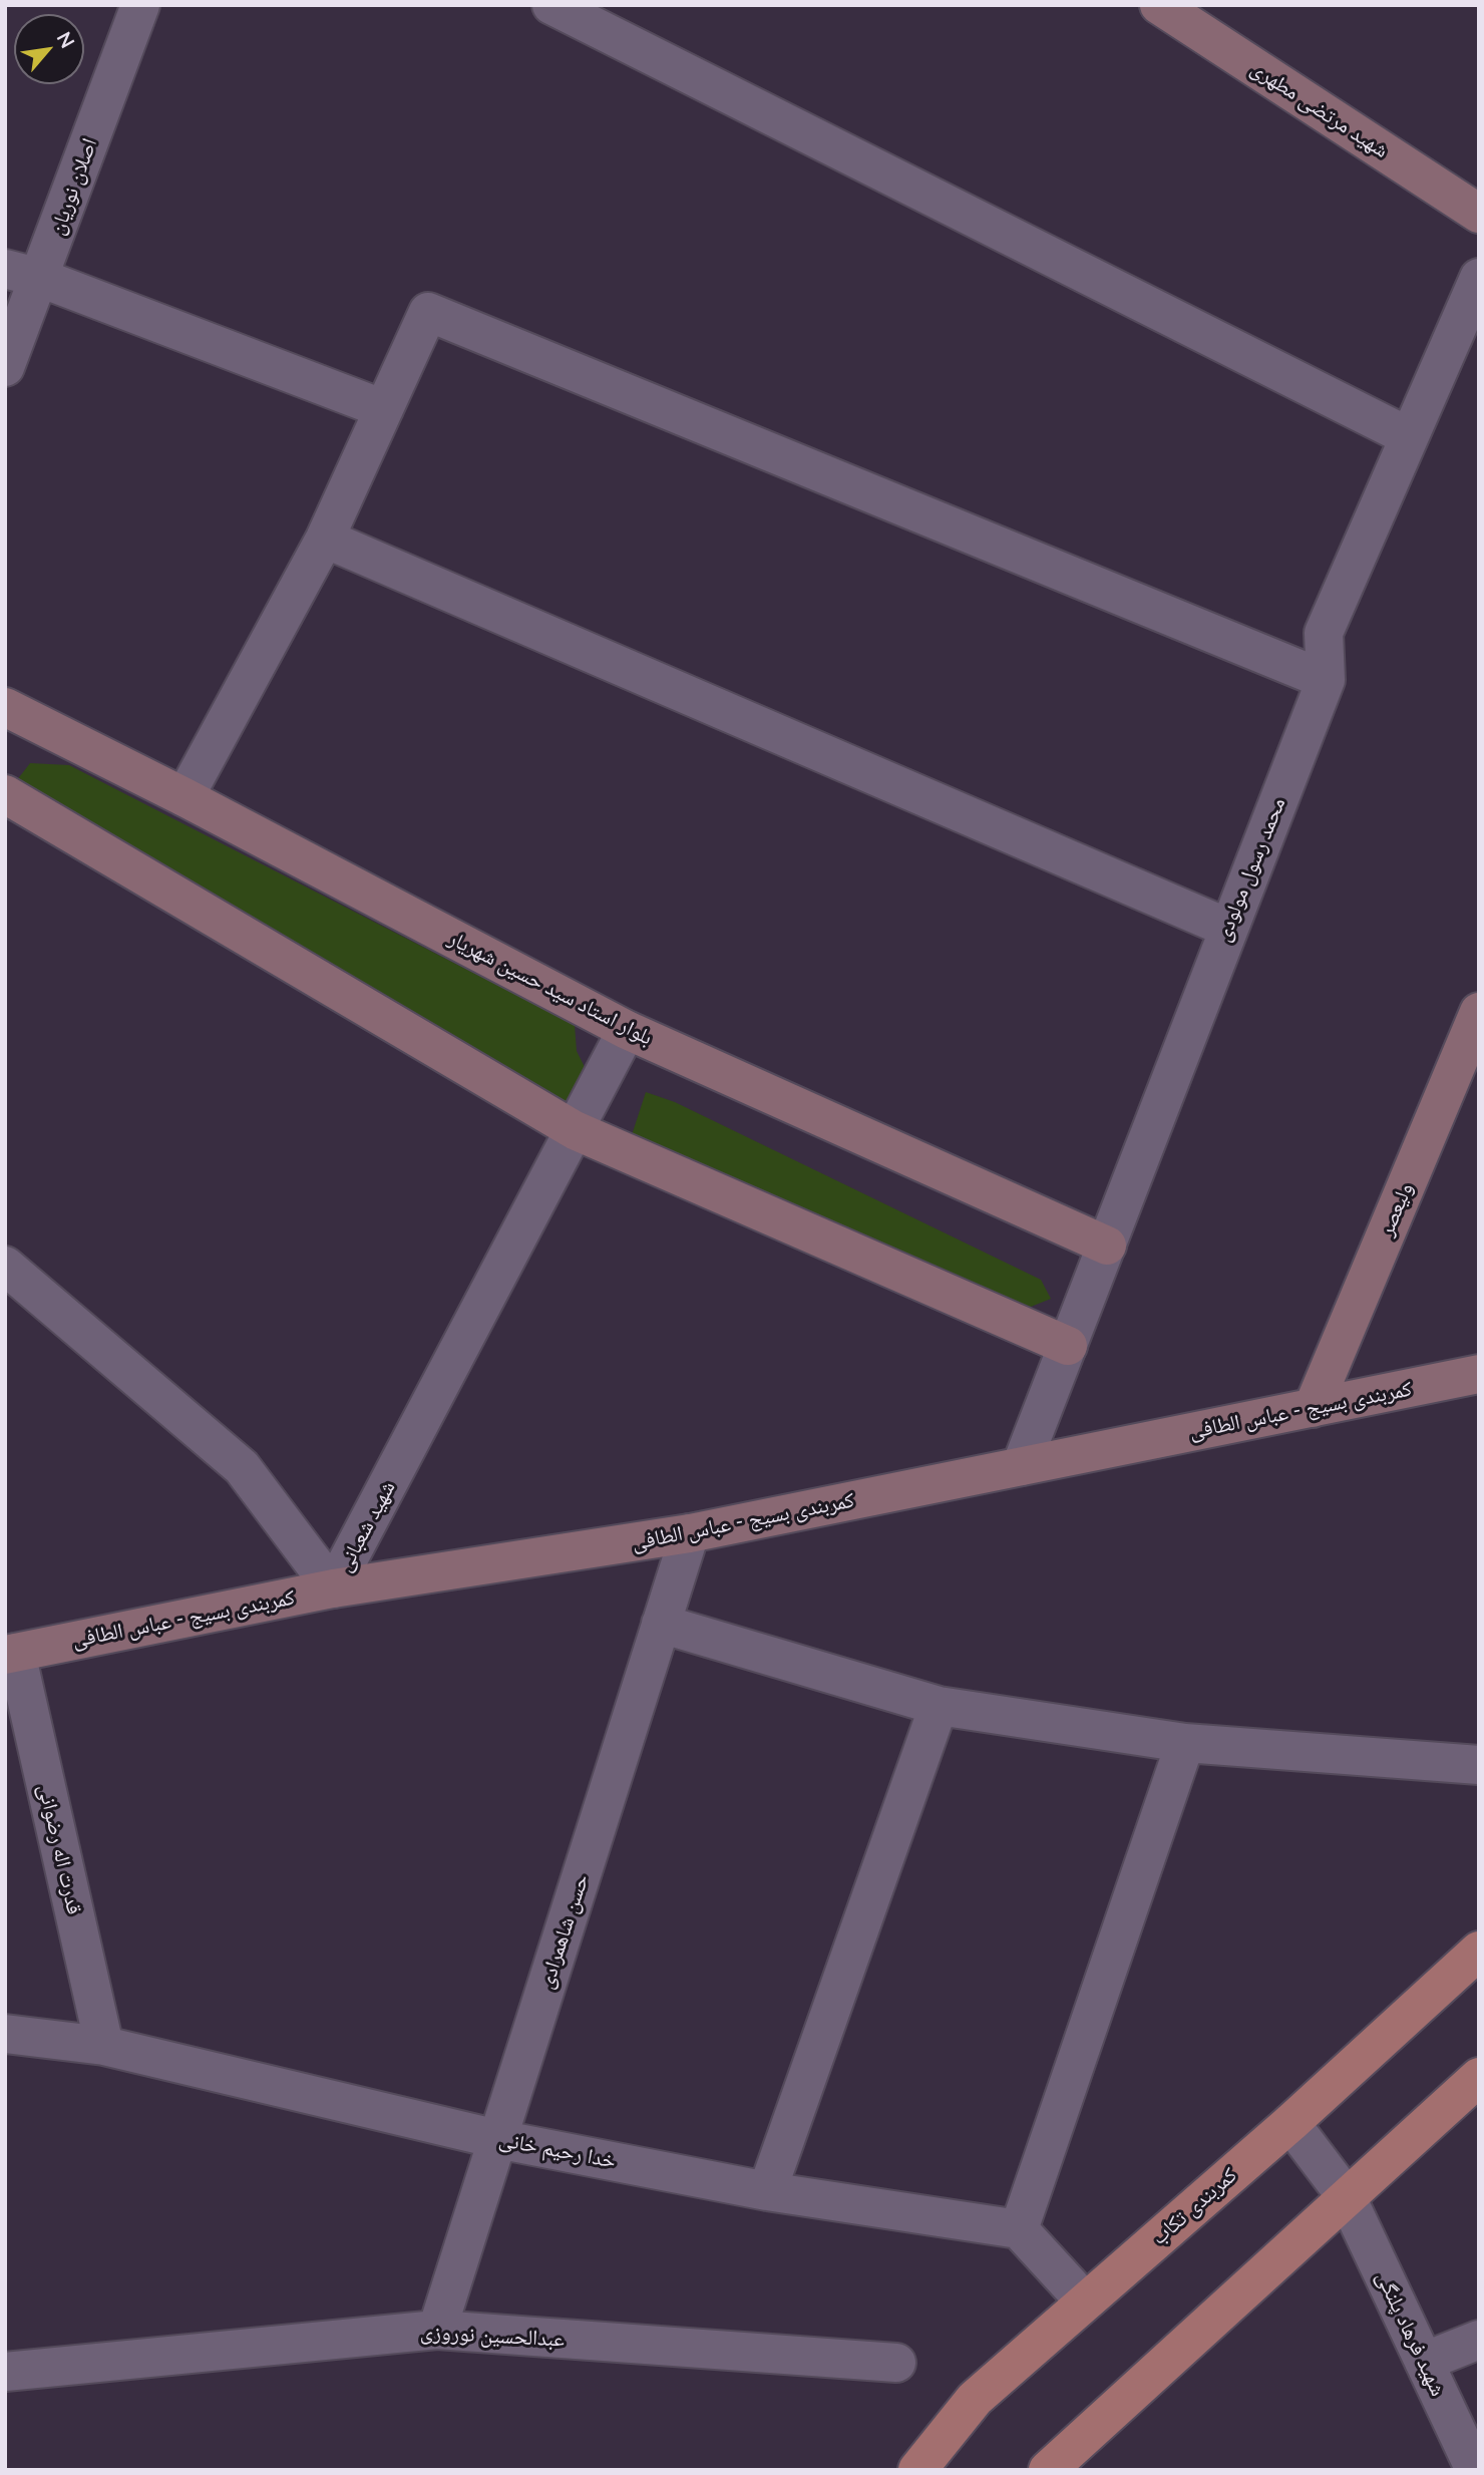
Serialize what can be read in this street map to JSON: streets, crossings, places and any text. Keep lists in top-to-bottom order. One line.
{"streets":{"main road":["کمربندی تکاب"],"street":["شهید مرتضی مطهری","اصلان نوریان","محمد رسول مولودی","بلوار استاد سید حسین شهریار","ولیعصر","کمربندی بسیج - عباس الطافی","شهید شعبانی","قدرت اله رضوانی","حسن شاهمرادی","خدا رحیم خانی","شهید فرهاد پلنگی","عبدالحسین نوروزی"]},"crossings":[["محمد رسول مولودی","بلوار استاد سید حسین شهریار"],["محمد رسول مولودی","کمربندی بسیج - عباس الطافی"],["بلوار استاد سید حسین شهریار","شهید شعبانی"],["ولیعصر","کمربندی بسیج - عباس الطافی"],["کمربندی بسیج - عباس الطافی","شهید شعبانی"],["کمربندی بسیج - عباس الطافی","قدرت اله رضوانی"],["کمربندی بسیج - عباس الطافی","حسن شاهمرادی"],["قدرت اله رضوانی","خدا رحیم خانی"],["حسن شاهمرادی","خدا رحیم خانی"],["حسن شاهمرادی","عبدالحسین نوروزی"],["کمربندی تکاب","شهید فرهاد پلنگی"]],"north":"top right"}
